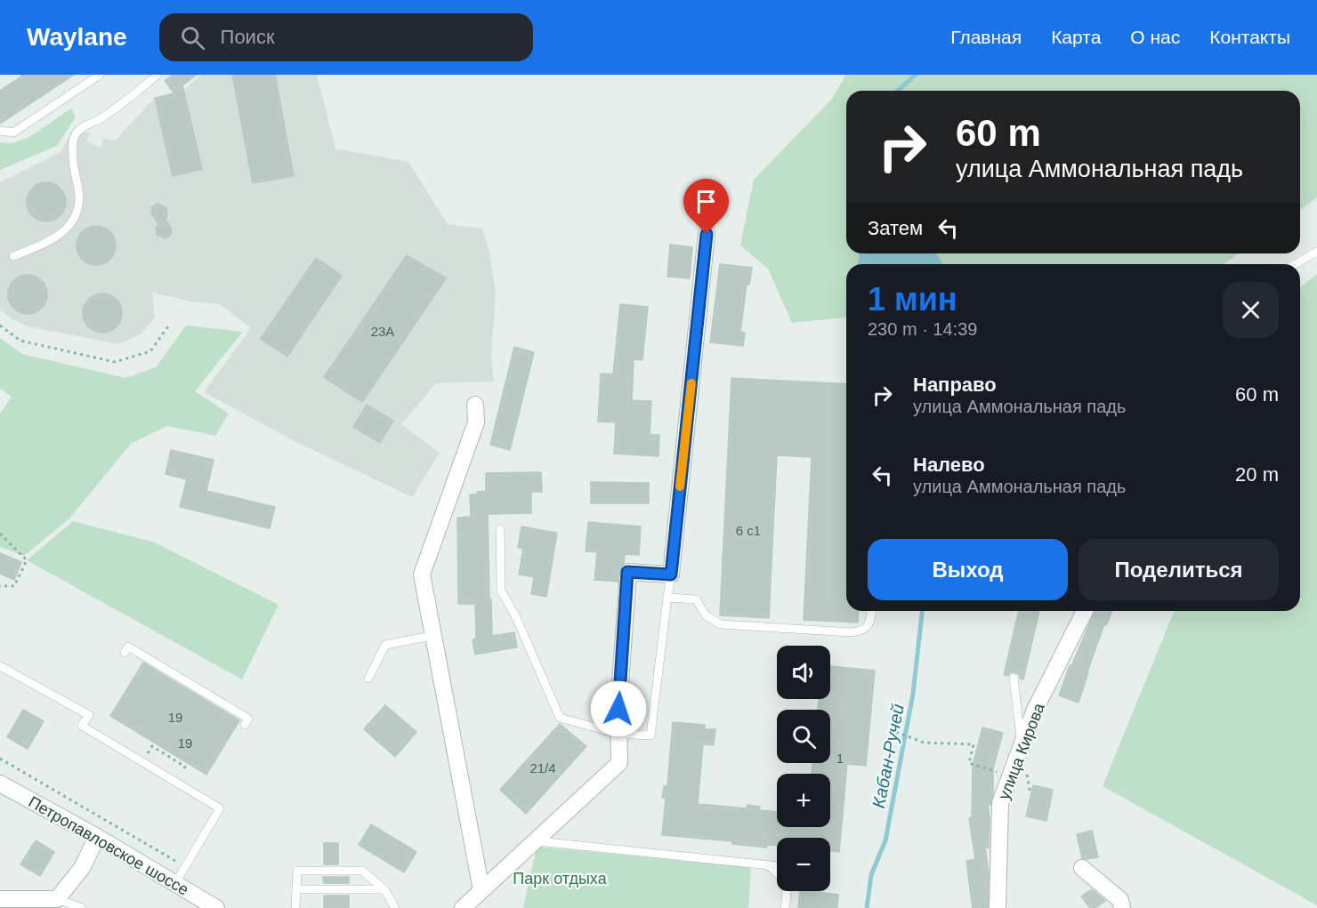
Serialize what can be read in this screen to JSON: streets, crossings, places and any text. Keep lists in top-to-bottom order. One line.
{"streets":{"street":["улица Кирова","Петропавловское шоссе"]},"water":["Кабан-Ручей"],"parks":["Парк отдыха"],"house_numbers":["23А","6 с1","19","19","1","21/4"],"page":{"header":"Waylane","search":"Поиск","nav":["Главная","Карта","О нас","Контакты"],"turn":["60 m","улица Аммональная падь"],"then":"Затем","heading":["1 мин","230 m · 14:39"],"list":[{"name":"Направо","note":"улица Аммональная падь","value":"60 m"},{"name":"Налево","note":"улица Аммональная падь","value":"20 m"}],"buttons":["Выход","Поделиться"],"map_buttons":["+","−"]}}
